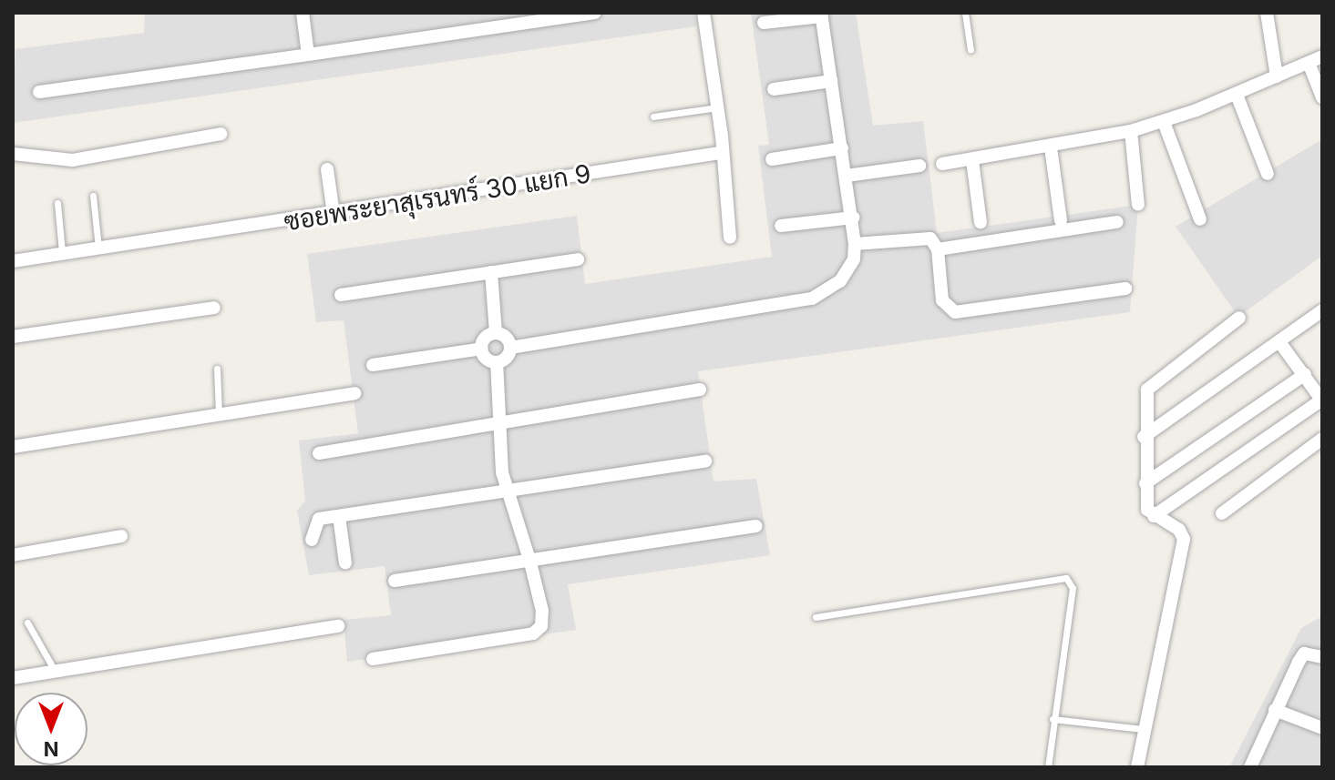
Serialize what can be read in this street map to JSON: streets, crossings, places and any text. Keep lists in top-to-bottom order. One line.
{"streets":{"street":["ซอยพระยาสุเรนทร์ 30 แยก 9"]},"north":"bottom"}
